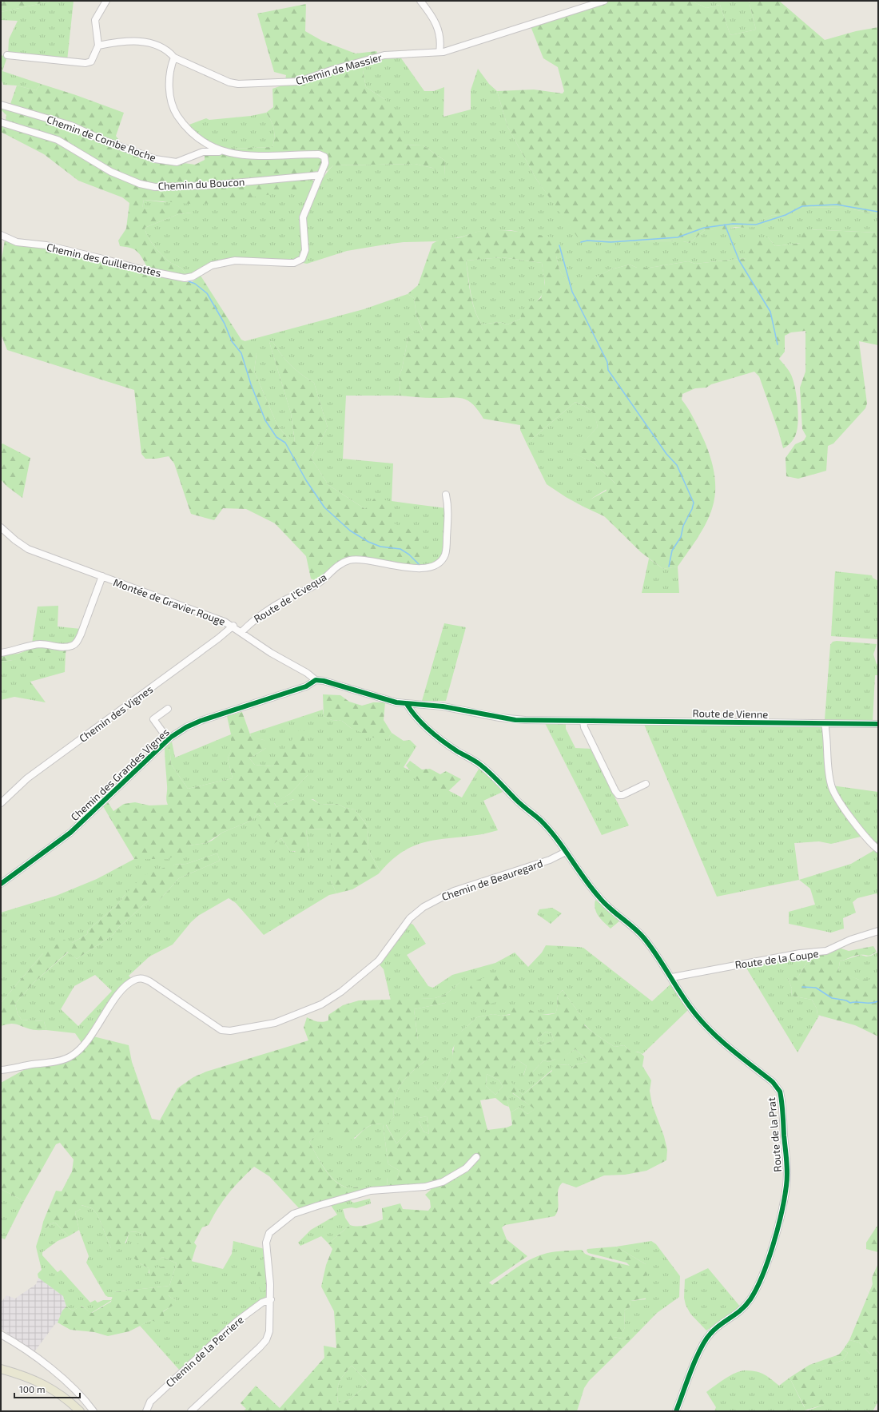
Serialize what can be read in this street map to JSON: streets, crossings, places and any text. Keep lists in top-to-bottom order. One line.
{"streets":{"street":["Chemin de Massier","Chemin de Combe Roche","Chemin du Boucon","Chemin des Guillemottes","Route de l'Evequa","Montée de Gravier Rouge","Chemin des Vignes","Route de Vienne","Chemin des Grandes Vignes","Chemin de Beauregard","Route de la Coupe","Route de la Prat","Chemin de la Perriere"]},"crossings":[["Chemin du Boucon","Chemin des Guillemottes"],["Route de l'Evequa","Montée de Gravier Rouge"],["Montée de Gravier Rouge","Chemin des Vignes"],["Montée de Gravier Rouge","Chemin des Grandes Vignes"],["Route de Vienne","Route de la Prat"],["Chemin de Beauregard","Route de la Prat"],["Route de la Coupe","Route de la Prat"]],"scale_bar":"100 m"}
